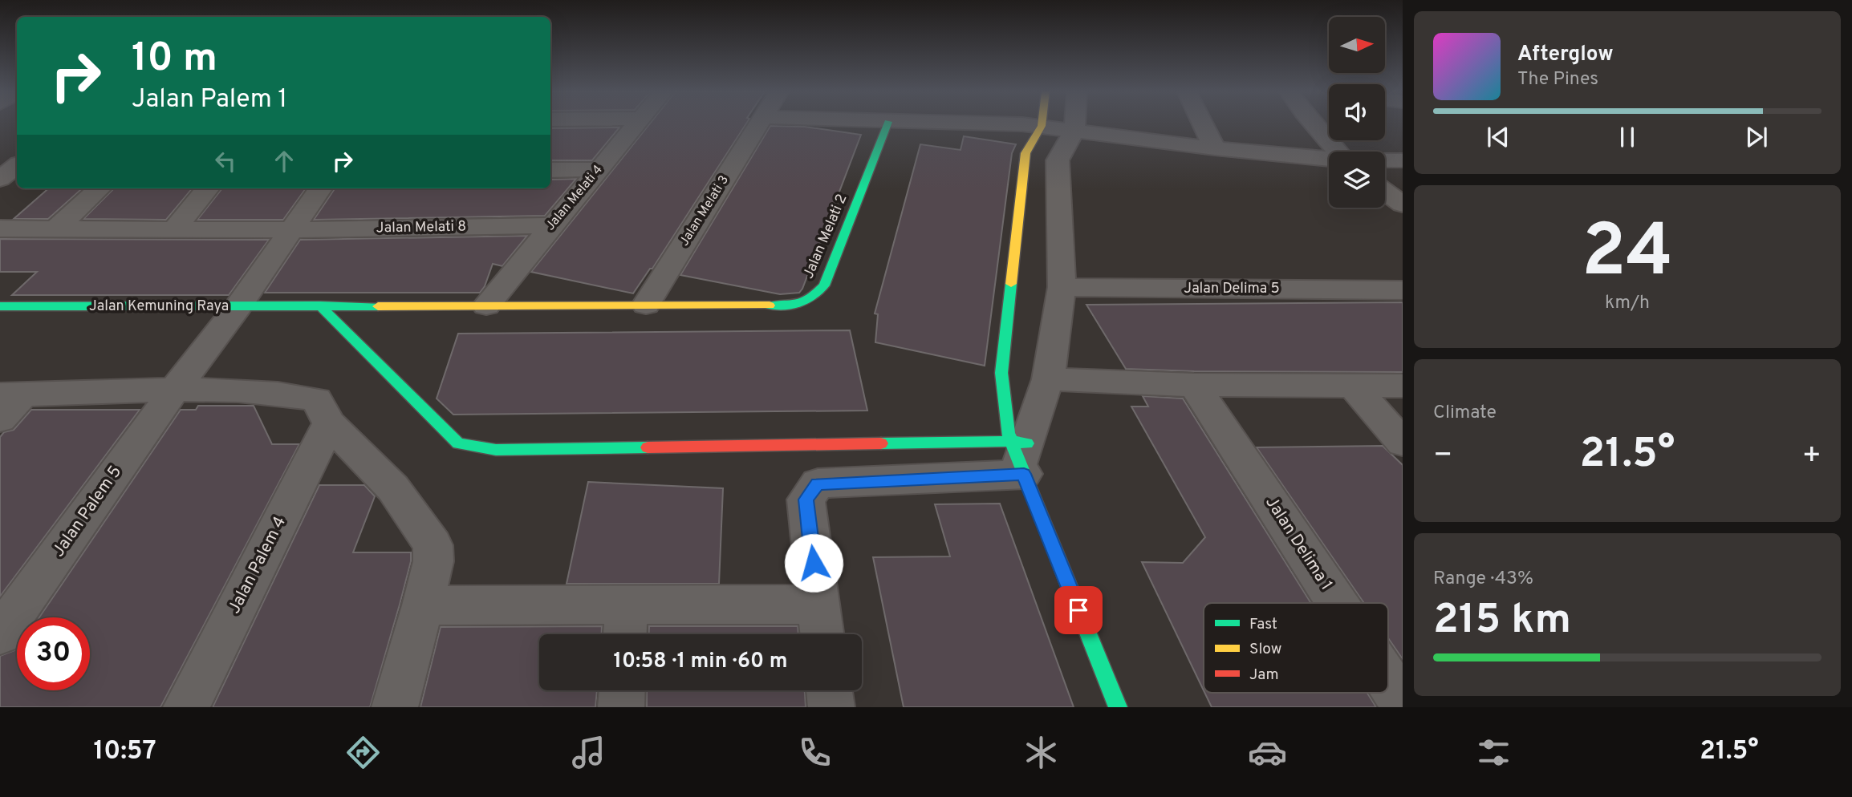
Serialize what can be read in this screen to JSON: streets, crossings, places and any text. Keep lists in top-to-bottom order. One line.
{"streets":{"street":["Jalan Melati 4","Jalan Melati 3","Jalan Melati 8","Jalan Melati 2","Jalan Delima 5","Jalan Kemuning Raya","Jalan Palem 5","Jalan Delima 1","Jalan Palem 4"]},"crossings":[["Jalan Melati 4","Jalan Melati 8"],["Jalan Melati 4","Jalan Melati 2"],["Jalan Melati 3","Jalan Melati 2"],["Jalan Melati 8","Jalan Kemuning Raya"],["Jalan Melati 2","Jalan Kemuning Raya"],["Jalan Melati 2","Jalan Palem 5"],["Jalan Kemuning Raya","Jalan Palem 5"]],"legend":["Fast","Slow","Jam"],"north":"right","page":{"turn":["10 m","Jalan Palem 1"],"song":["Afterglow","The Pines"],"tile":[["24","km/h"],"Climate",["Range · 43%","215 km"]],"heat":["−","21.5°","+"],"limit":"30","trip":"10:58 · 1 min · 60 m","tabs":["10:57","21.5°"]}}
